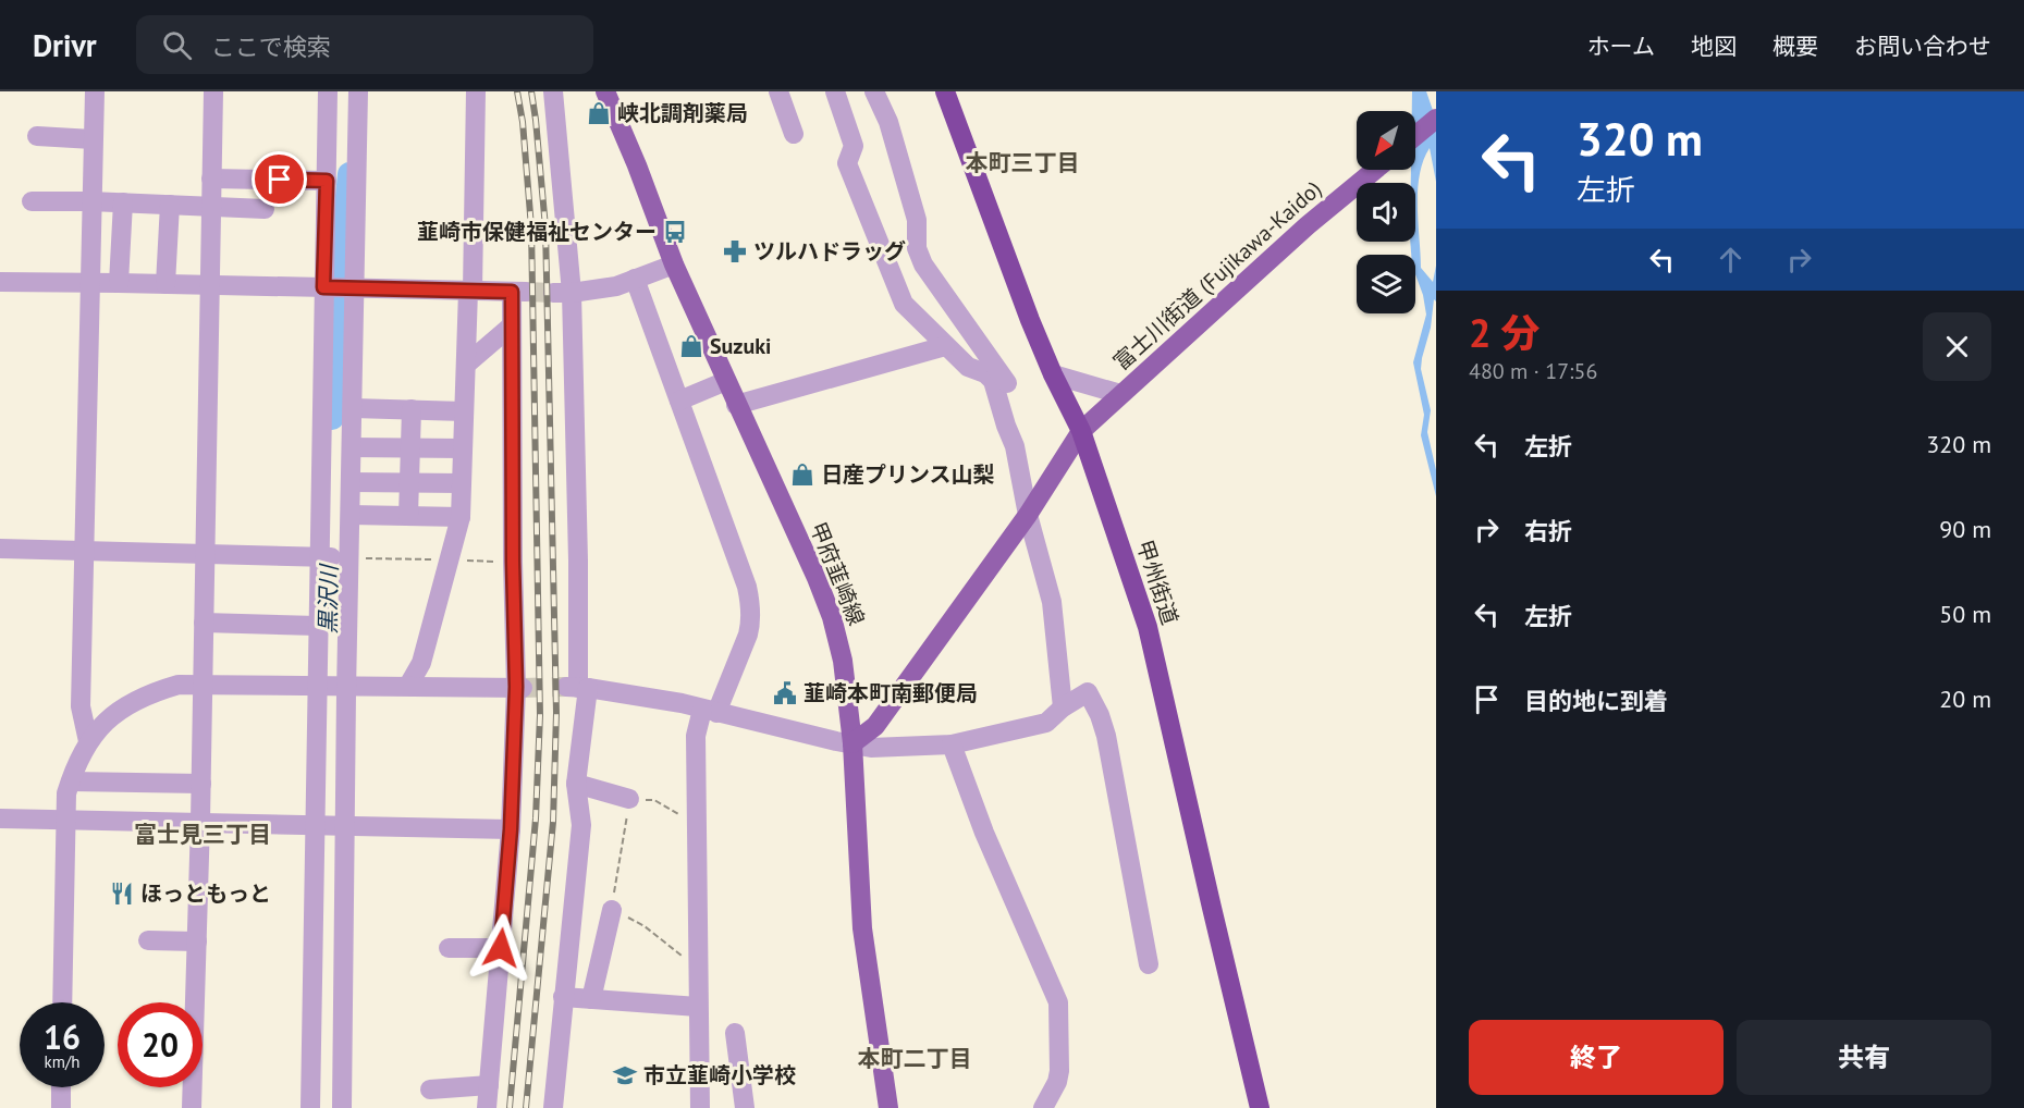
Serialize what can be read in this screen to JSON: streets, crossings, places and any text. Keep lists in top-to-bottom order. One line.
{"streets":{"highway":["甲州街道"],"main road":["富士川街道 (Fujikawa-Kaido)","甲府韮崎線"]},"crossings":[["富士川街道 (Fujikawa-Kaido)","甲府韮崎線"],["富士川街道 (Fujikawa-Kaido)","甲州街道"]],"districts":["本町三丁目","富士見三丁目","本町二丁目"],"water":["黒沢川"],"places":{"shop":["峡北調剤薬局","Suzuki","日産プリンス山梨"],"bus stop":["韮崎市保健福祉センター"],"pharmacy":["ツルハドラッグ"],"public building":["韮崎本町南郵便局"],"restaurant":["ほっともっと"],"school or university":["市立韮崎小学校"]},"north":"bottom left","page":{"header":"Drivr","search":"ここで検索","nav":["ホーム","地図","概要","お問い合わせ"],"turn":["320 m","左折"],"heading":["2 分","480 m · 17:56"],"list":[{"name":"左折","value":"320 m"},{"name":"右折","value":"90 m"},{"name":"左折","value":"50 m"},{"name":"目的地に到着","value":"20 m"}],"speed":"16 km/h","limit":"20","buttons":["終了","共有"]}}
